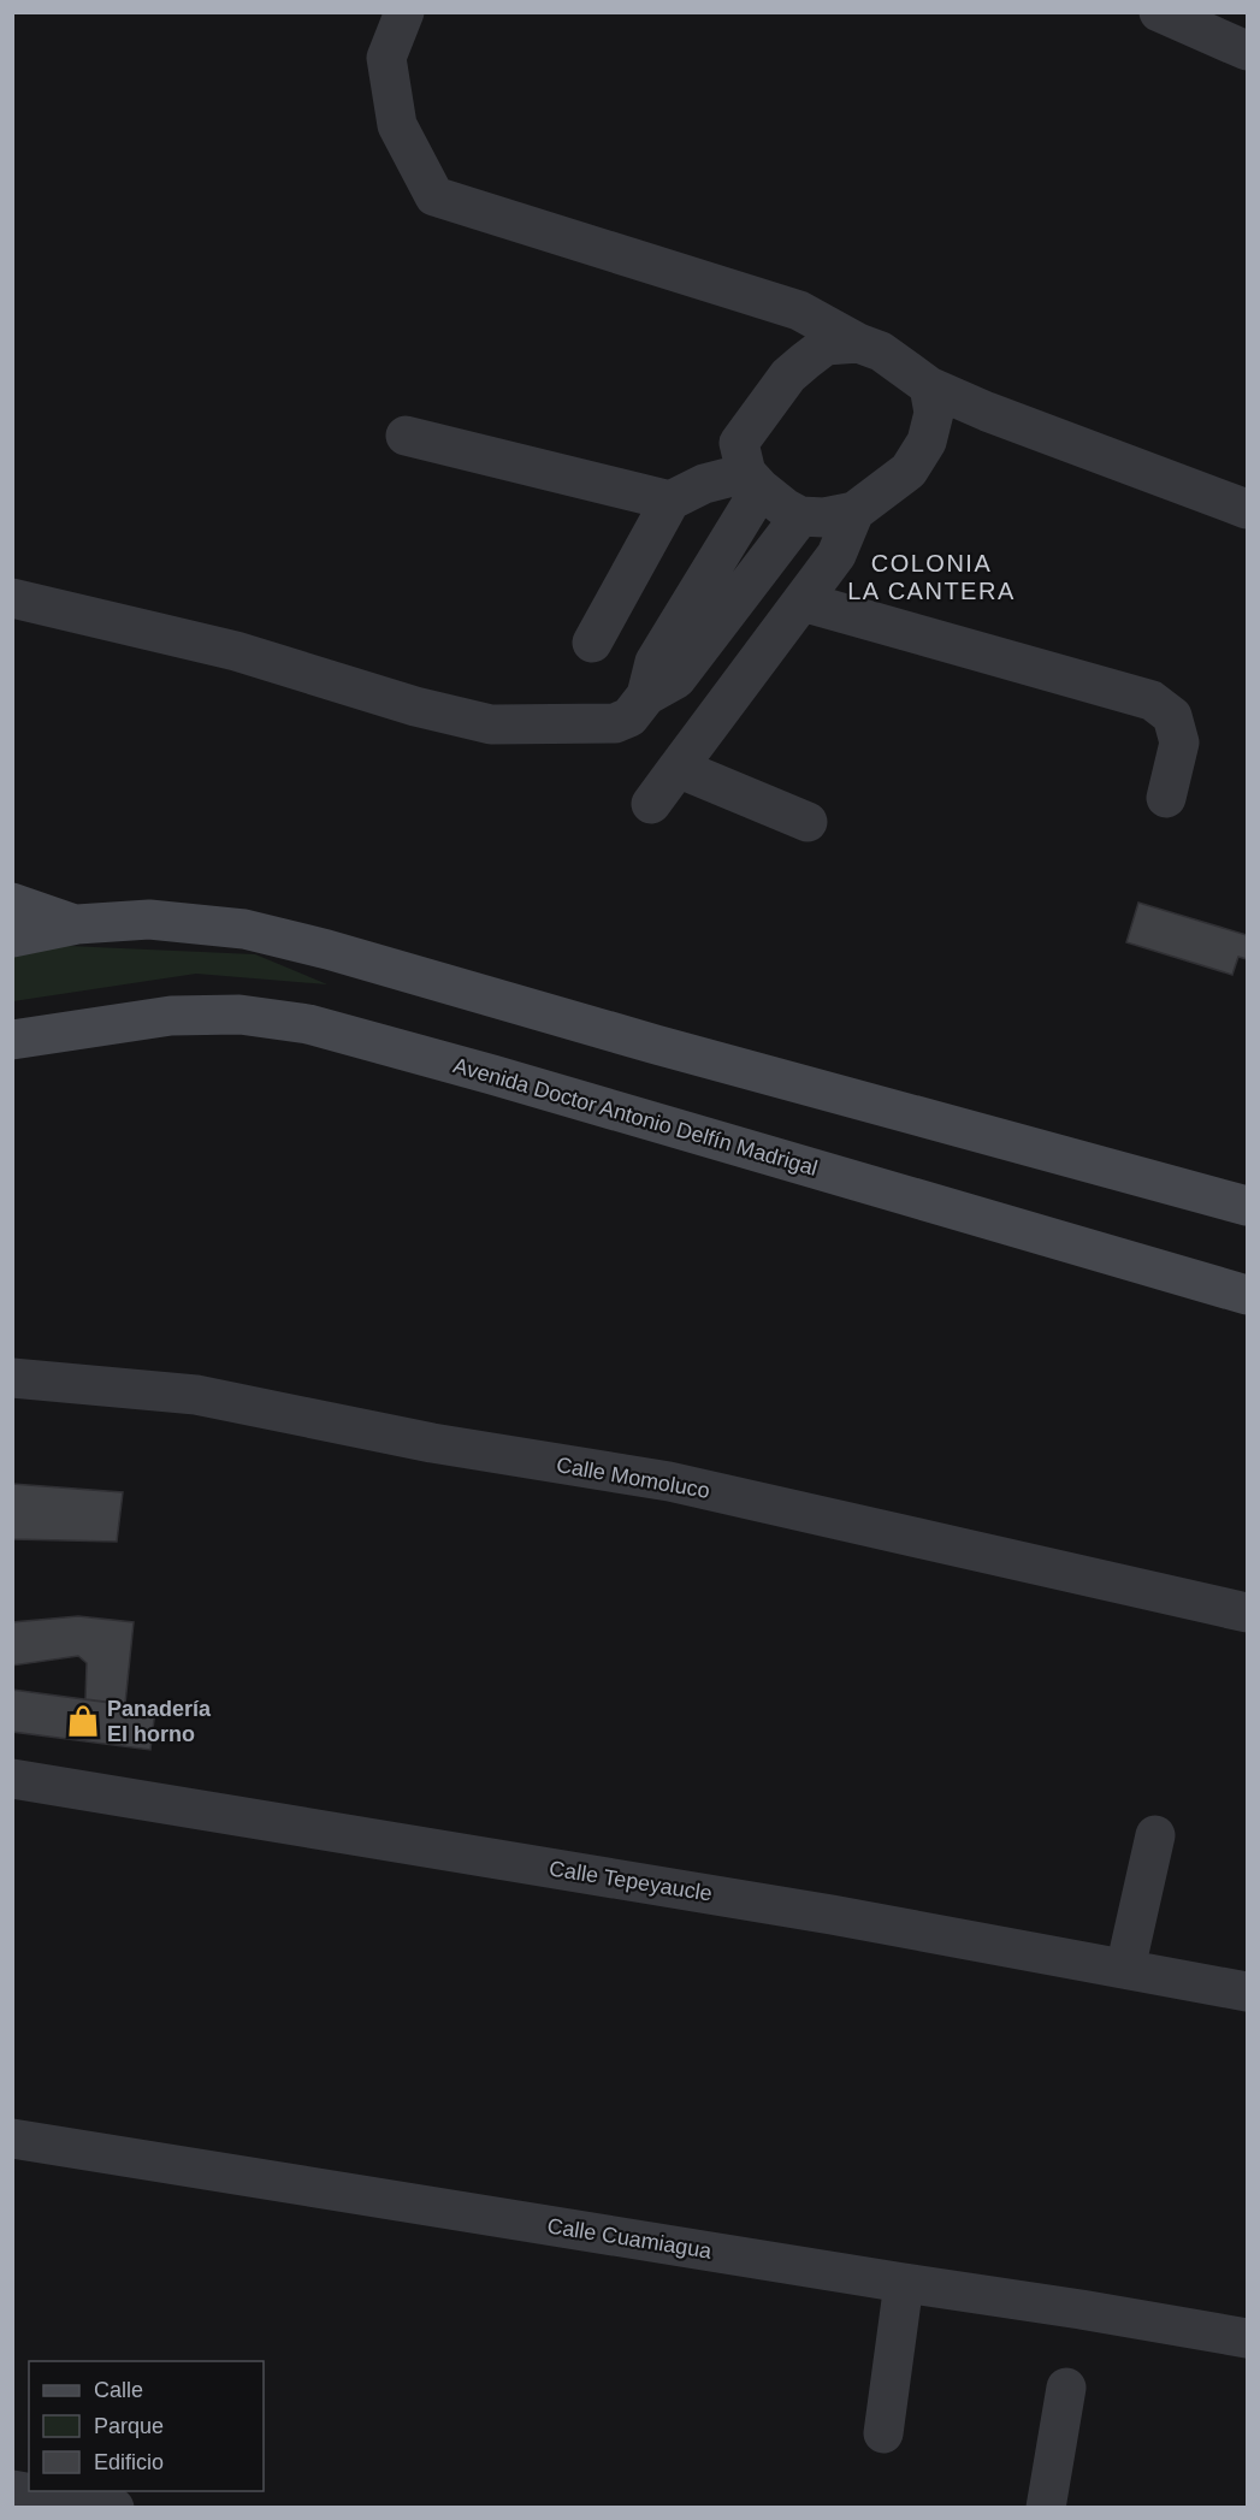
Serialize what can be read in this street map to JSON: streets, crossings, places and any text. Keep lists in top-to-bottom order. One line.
{"streets":{"main road":["Avenida Doctor Antonio Delfín Madrigal"],"street":["Calle Momoluco","Calle Tepeyaucle","Calle Cuamiagua"]},"districts":["COLONIA LA CANTERA"],"places":{"shop":["Panadería El horno"]},"legend":["Calle","Parque","Edificio"]}
